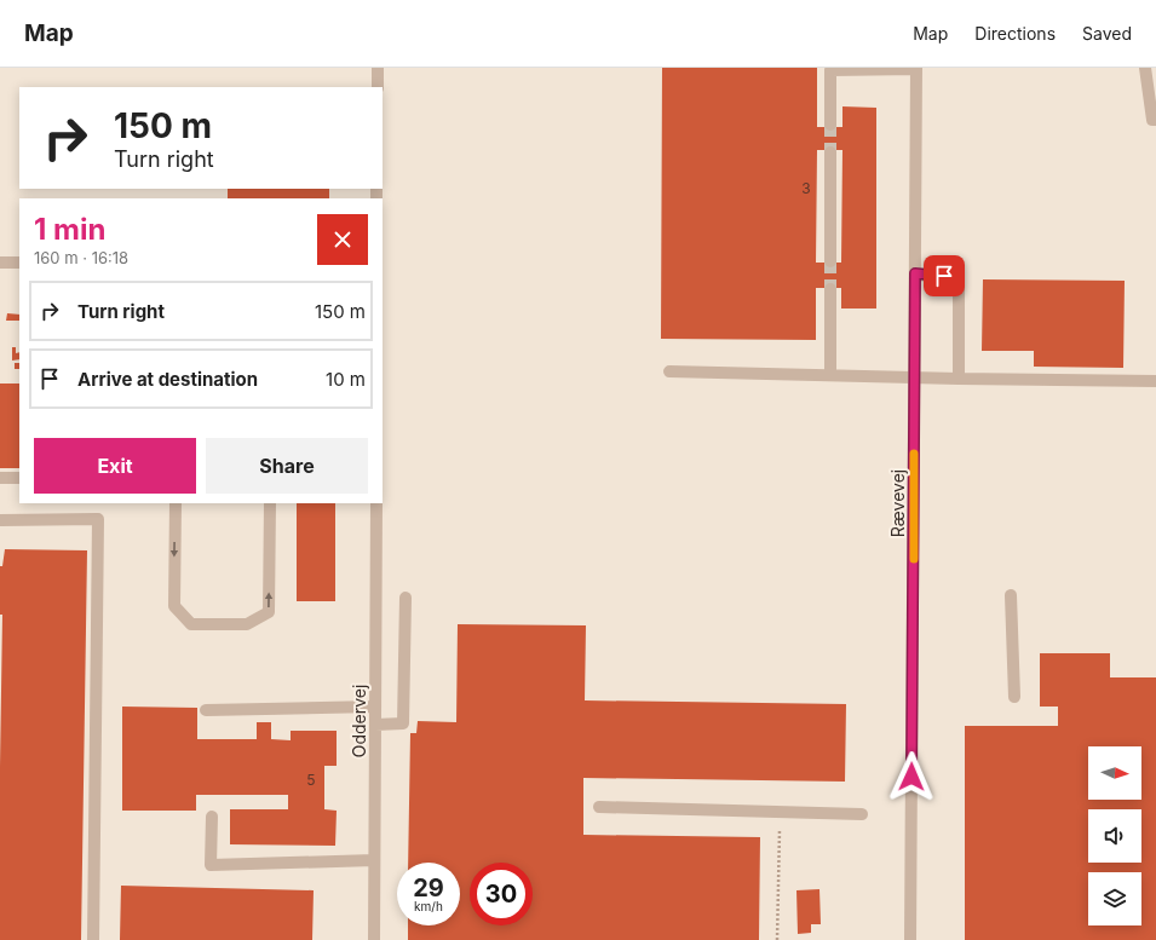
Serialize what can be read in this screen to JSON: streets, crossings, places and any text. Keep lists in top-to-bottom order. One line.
{"streets":{"street":["Rævevej","Oddervej"]},"house_numbers":["3","5"],"north":"right","page":{"header":"Map","nav":["Map","Directions","Saved"],"turn":["150 m","Turn right"],"heading":["1 min","160 m · 16:18"],"list":[{"name":"Turn right","value":"150 m"},{"name":"Arrive at destination","value":"10 m"}],"buttons":["Exit","Share"],"speed":"29 km/h","limit":"30"}}
